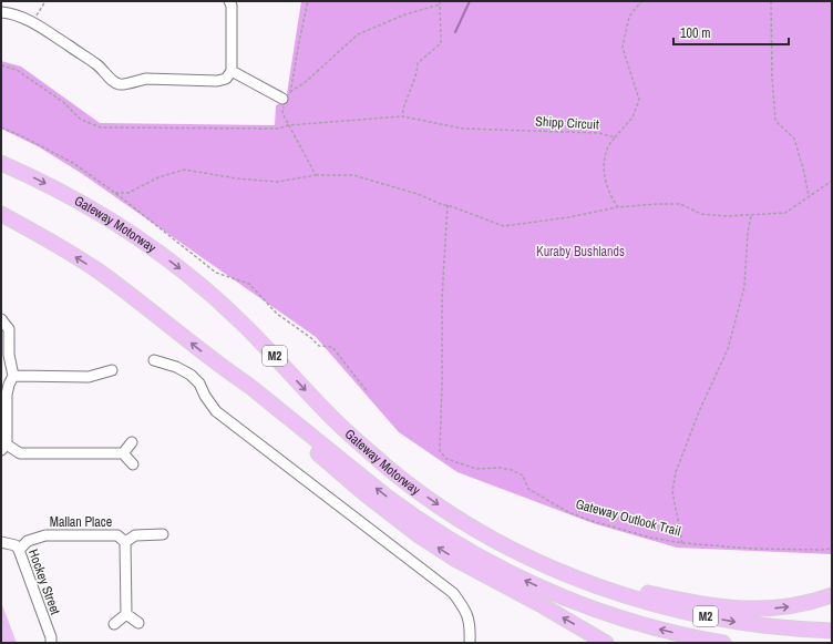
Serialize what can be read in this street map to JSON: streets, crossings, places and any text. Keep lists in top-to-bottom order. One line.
{"streets":{"highway":["Gateway Motorway","M2"],"street":["Mallan Place","Hockey Street"],"path":["Shipp Circuit","Gateway Outlook Trail"]},"crossings":[["Mallan Place","Hockey Street"]],"parks":["Kuraby Bushlands"],"scale_bar":"100 m"}
